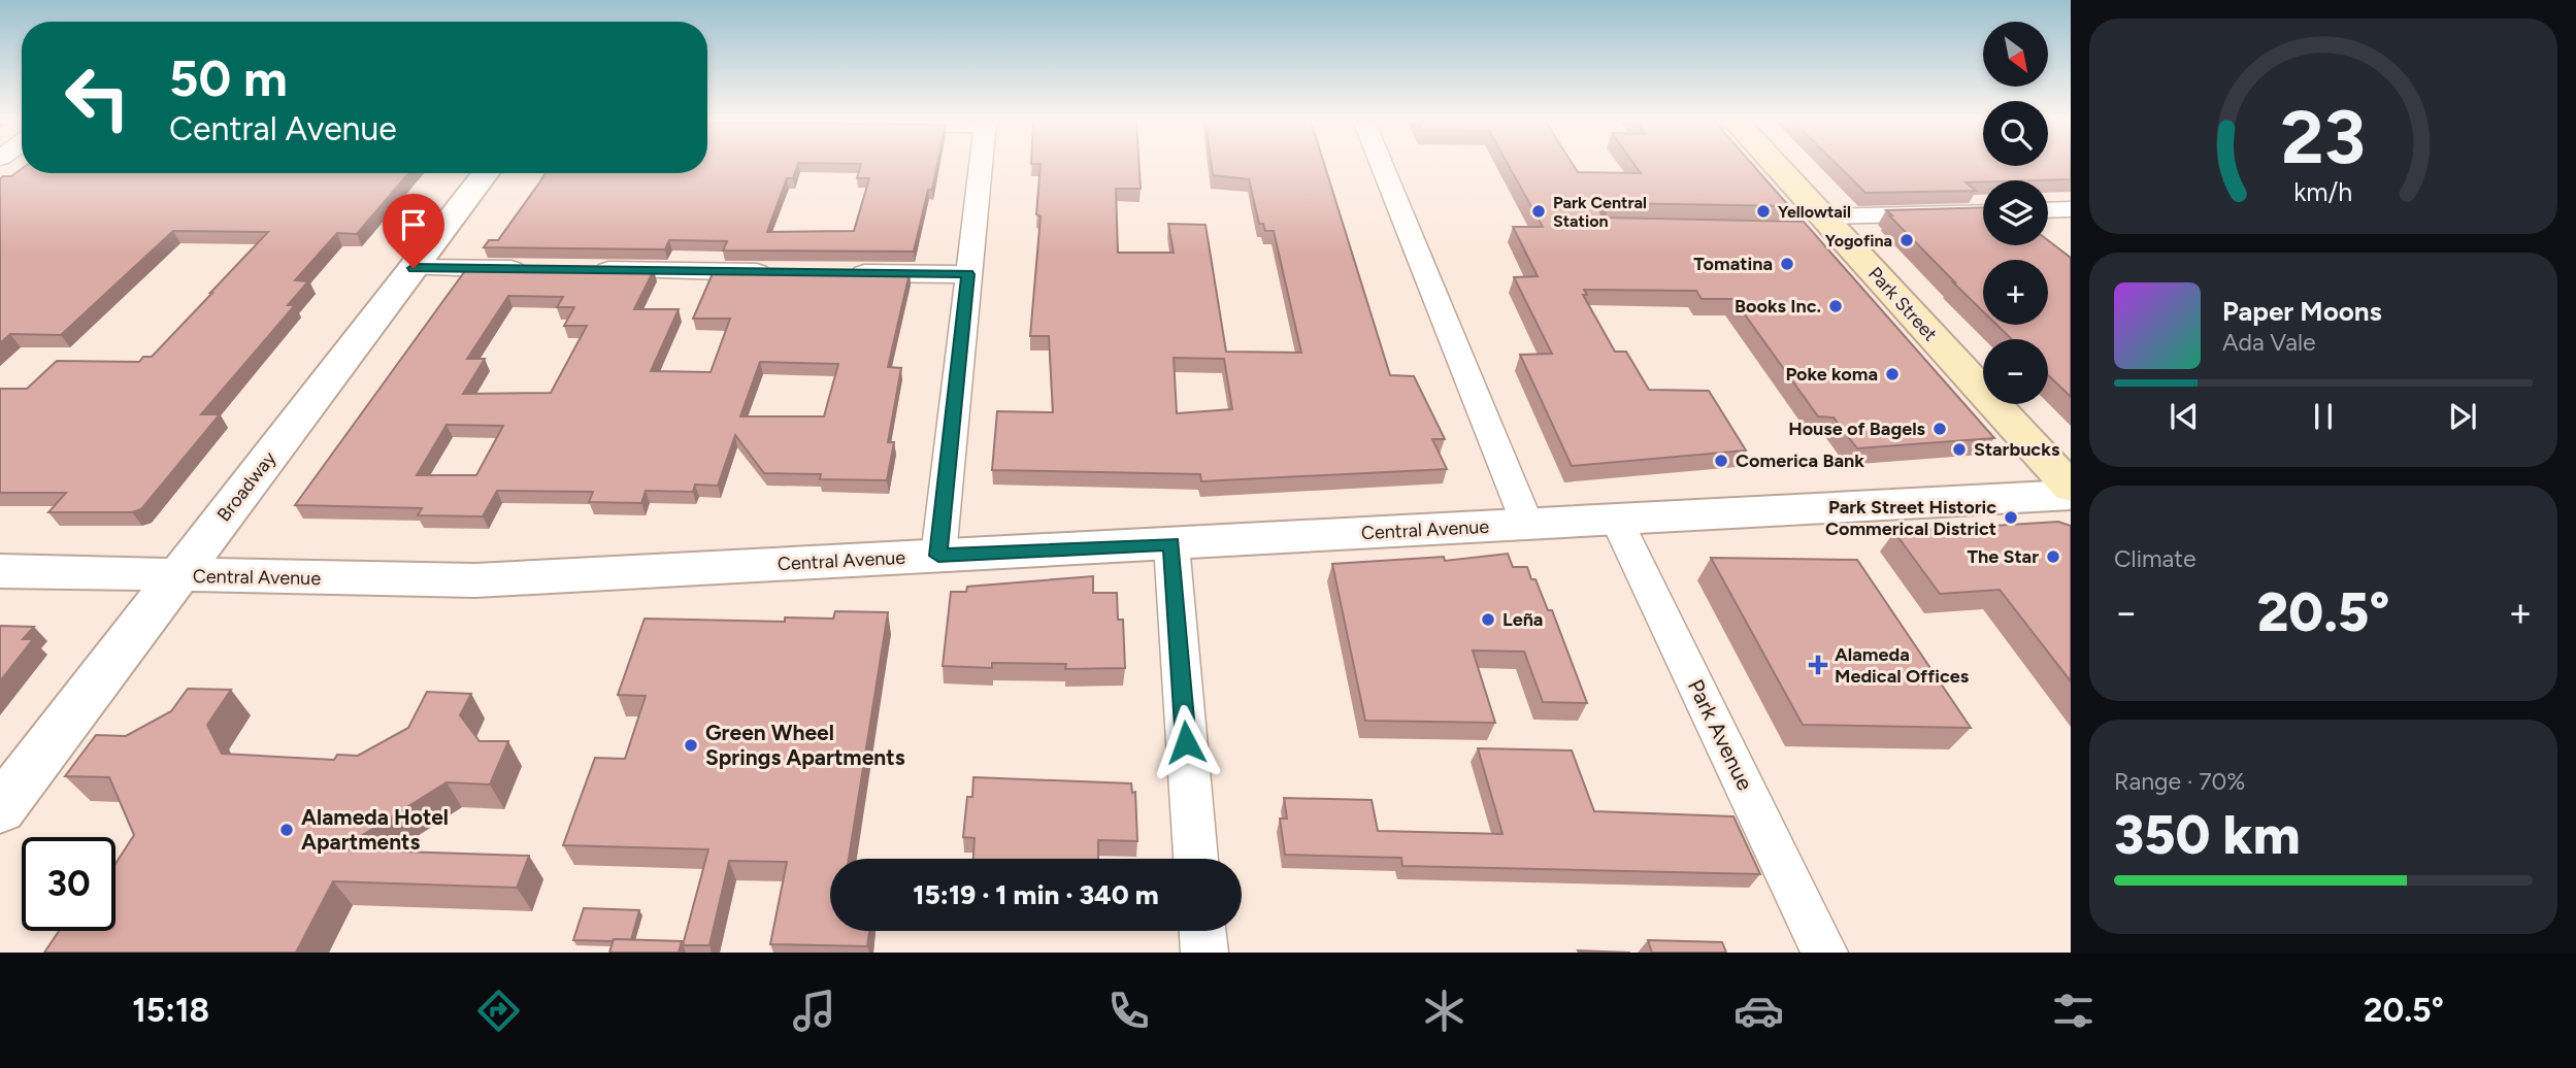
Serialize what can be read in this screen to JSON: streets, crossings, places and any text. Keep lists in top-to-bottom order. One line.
{"streets":{"main road":["Park Street"],"street":["Broadway","Central Avenue","Park Avenue"]},"crossings":[["Broadway","Central Avenue"],["Central Avenue","Park Avenue"]],"places":{"other":["Park Central Station","Yellowtail","Yogofina","Tomatina","Books Inc.","Poke koma","House of Bagels","Starbucks","Comerica Bank","Park Street Historic Commerical District","The Star","Leña","Green Wheel Springs Apartments","Alameda Hotel Apartments"],"health":["Alameda Medical Offices"]},"north":"bottom right","page":{"map_buttons":["+","−"],"turn":["50 m","Central Avenue"],"song":["Paper Moons","Ada Vale"],"tile":["Climate",["Range · 70%","350 km"]],"heat":["−","20.5°","+"],"limit":"30","trip":"15:19 · 1 min · 340 m","tabs":["15:18","20.5°"],"gauge":["23","km/h"]}}
